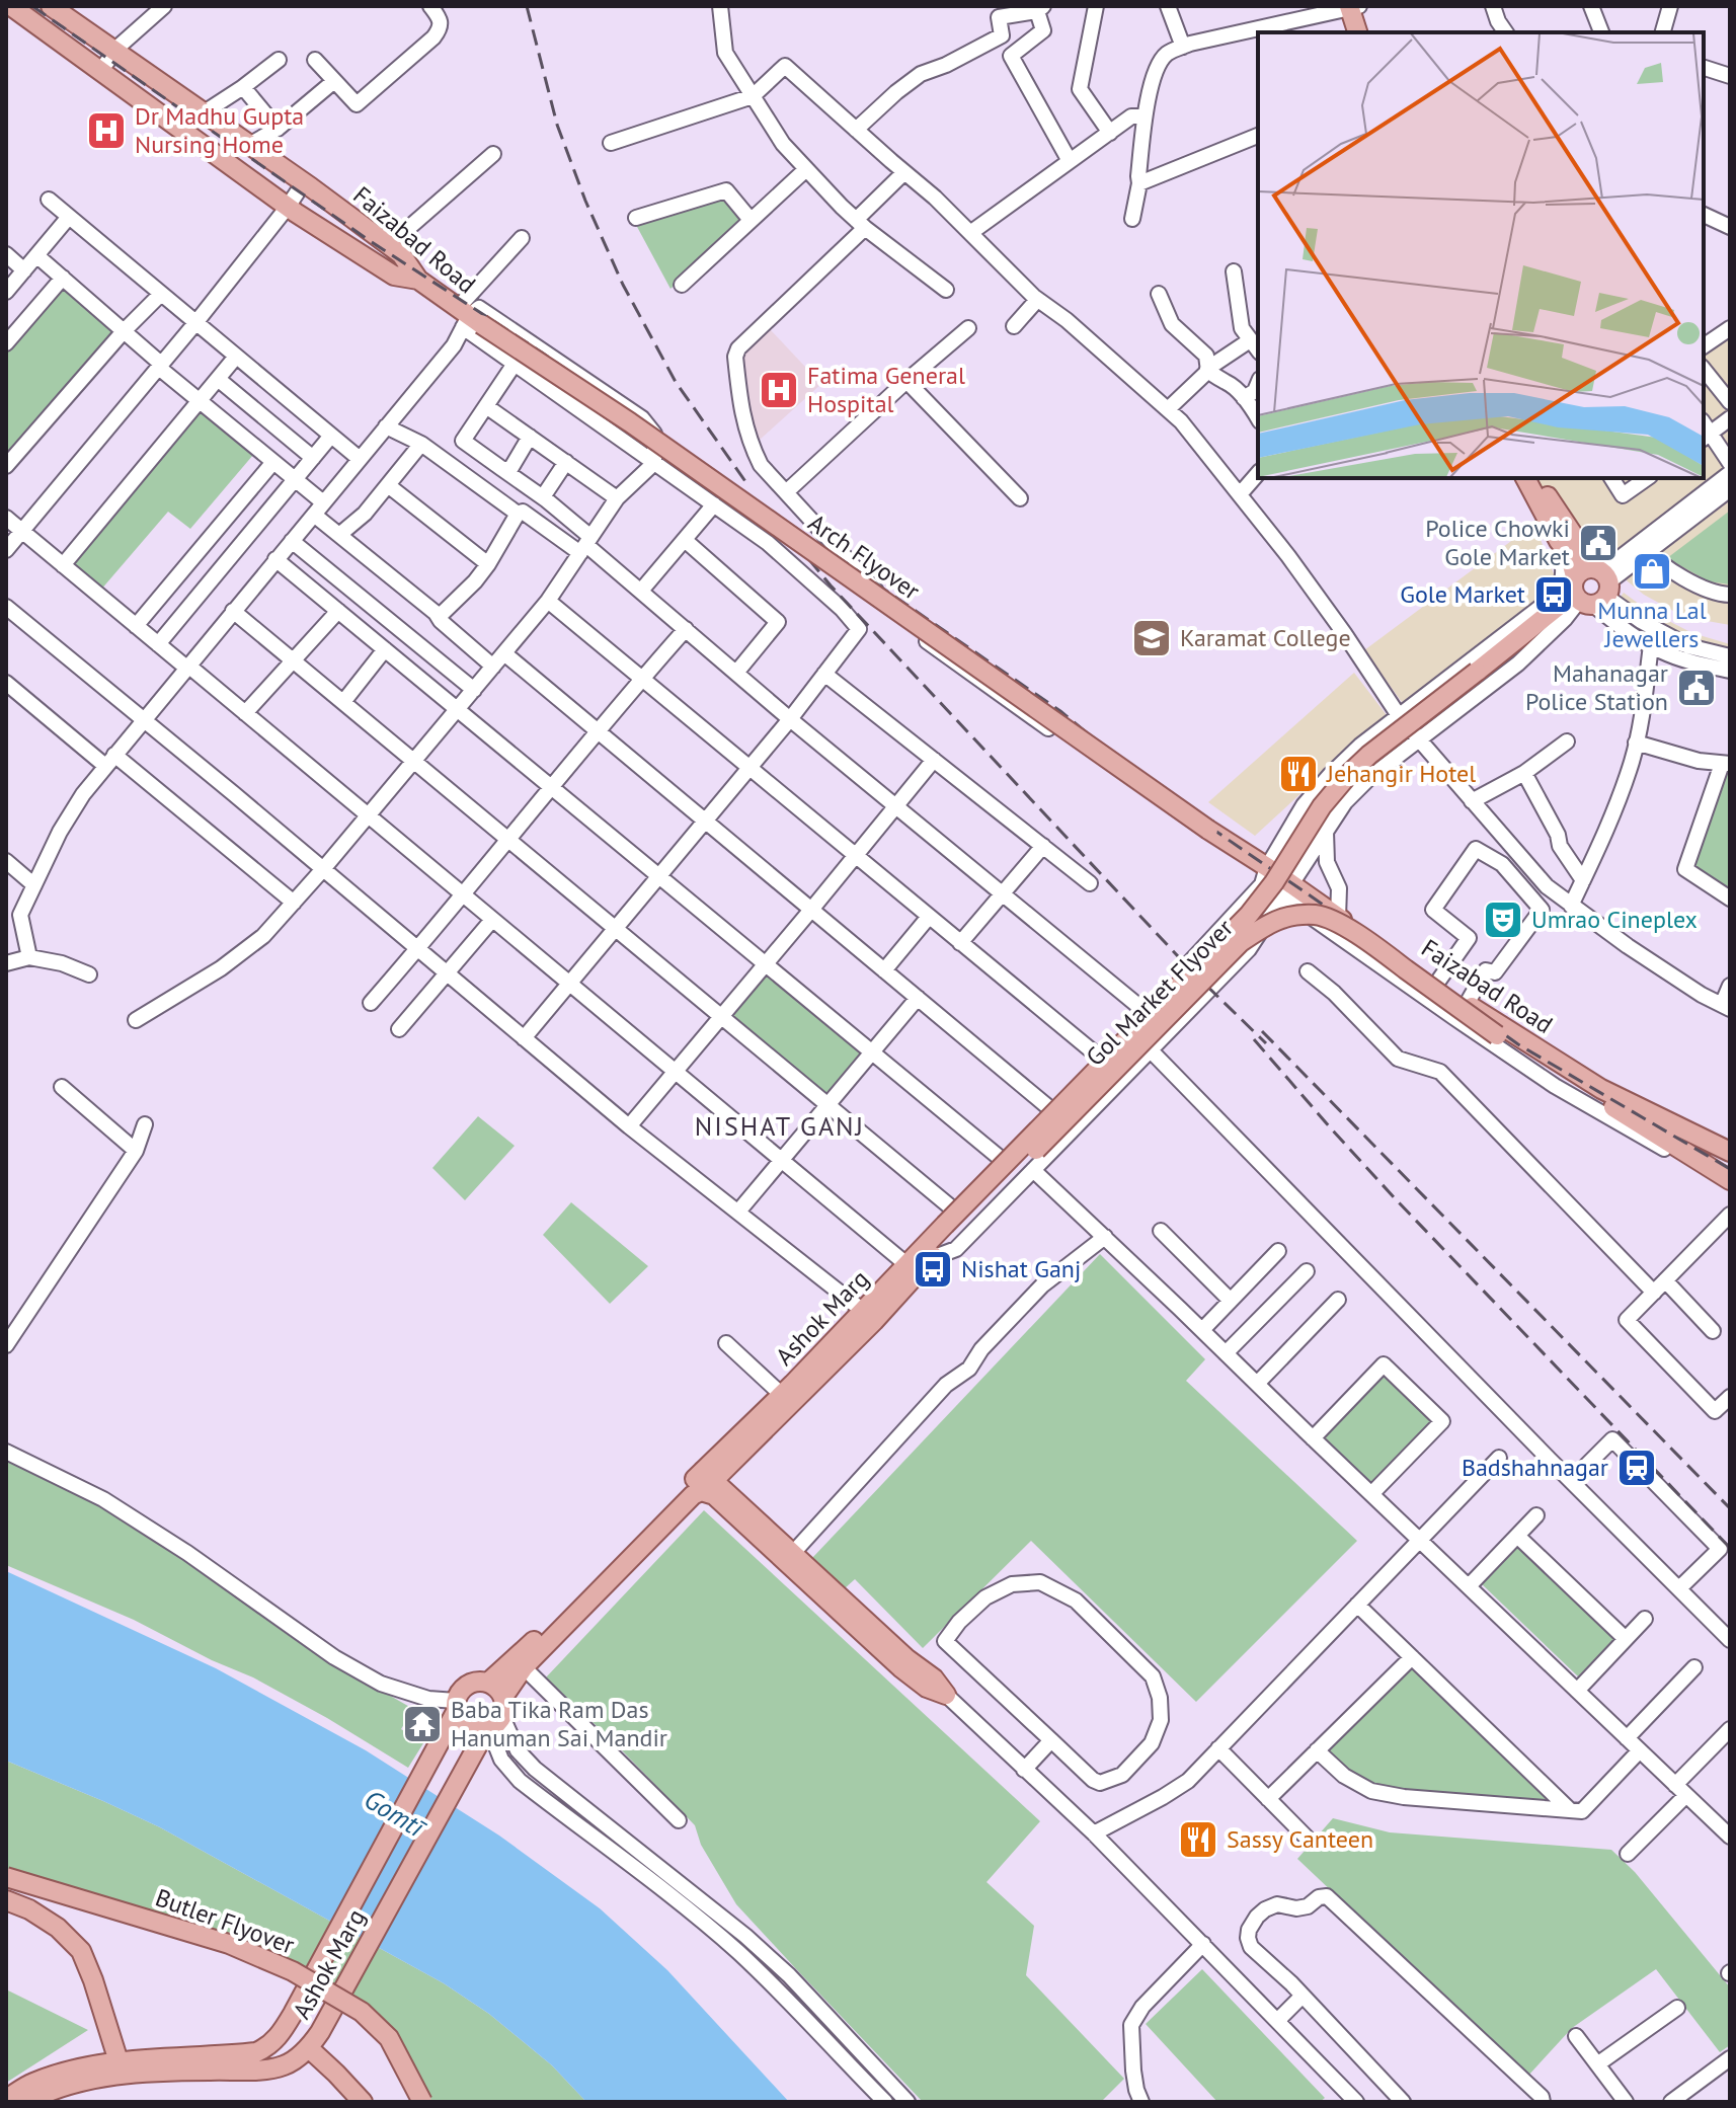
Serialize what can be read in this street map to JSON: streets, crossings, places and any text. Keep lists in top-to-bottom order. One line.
{"streets":{"main road":["Faizabad Road","Arch Flyover","Gol Market Flyover","Ashok Marg","Butler Flyover"]},"crossings":[["Faizabad Road","Arch Flyover"],["Faizabad Road","Gol Market Flyover"],["Faizabad Road","Ashok Marg"],["Gol Market Flyover","Ashok Marg"]],"districts":["NISHAT GANJ"],"water":["Gomtī"],"places":{"hospital":["Dr Madhu Gupta Nursing Home","Fatima General Hospital"],"public building":["Police Chowki Gole Market","Mahanagar Police Station"],"shop":["Munna Lal Jewellers"],"bus stop":["Gole Market","Nishat Ganj"],"school or university":["Karamat College"],"restaurant":["Jehangir Hotel","Sassy Canteen"],"theatre":["Umrao Cineplex"],"station":["Badshahnagar"],"temple":["Baba Tika Ram Das Hanuman Sai Mandir"]}}
